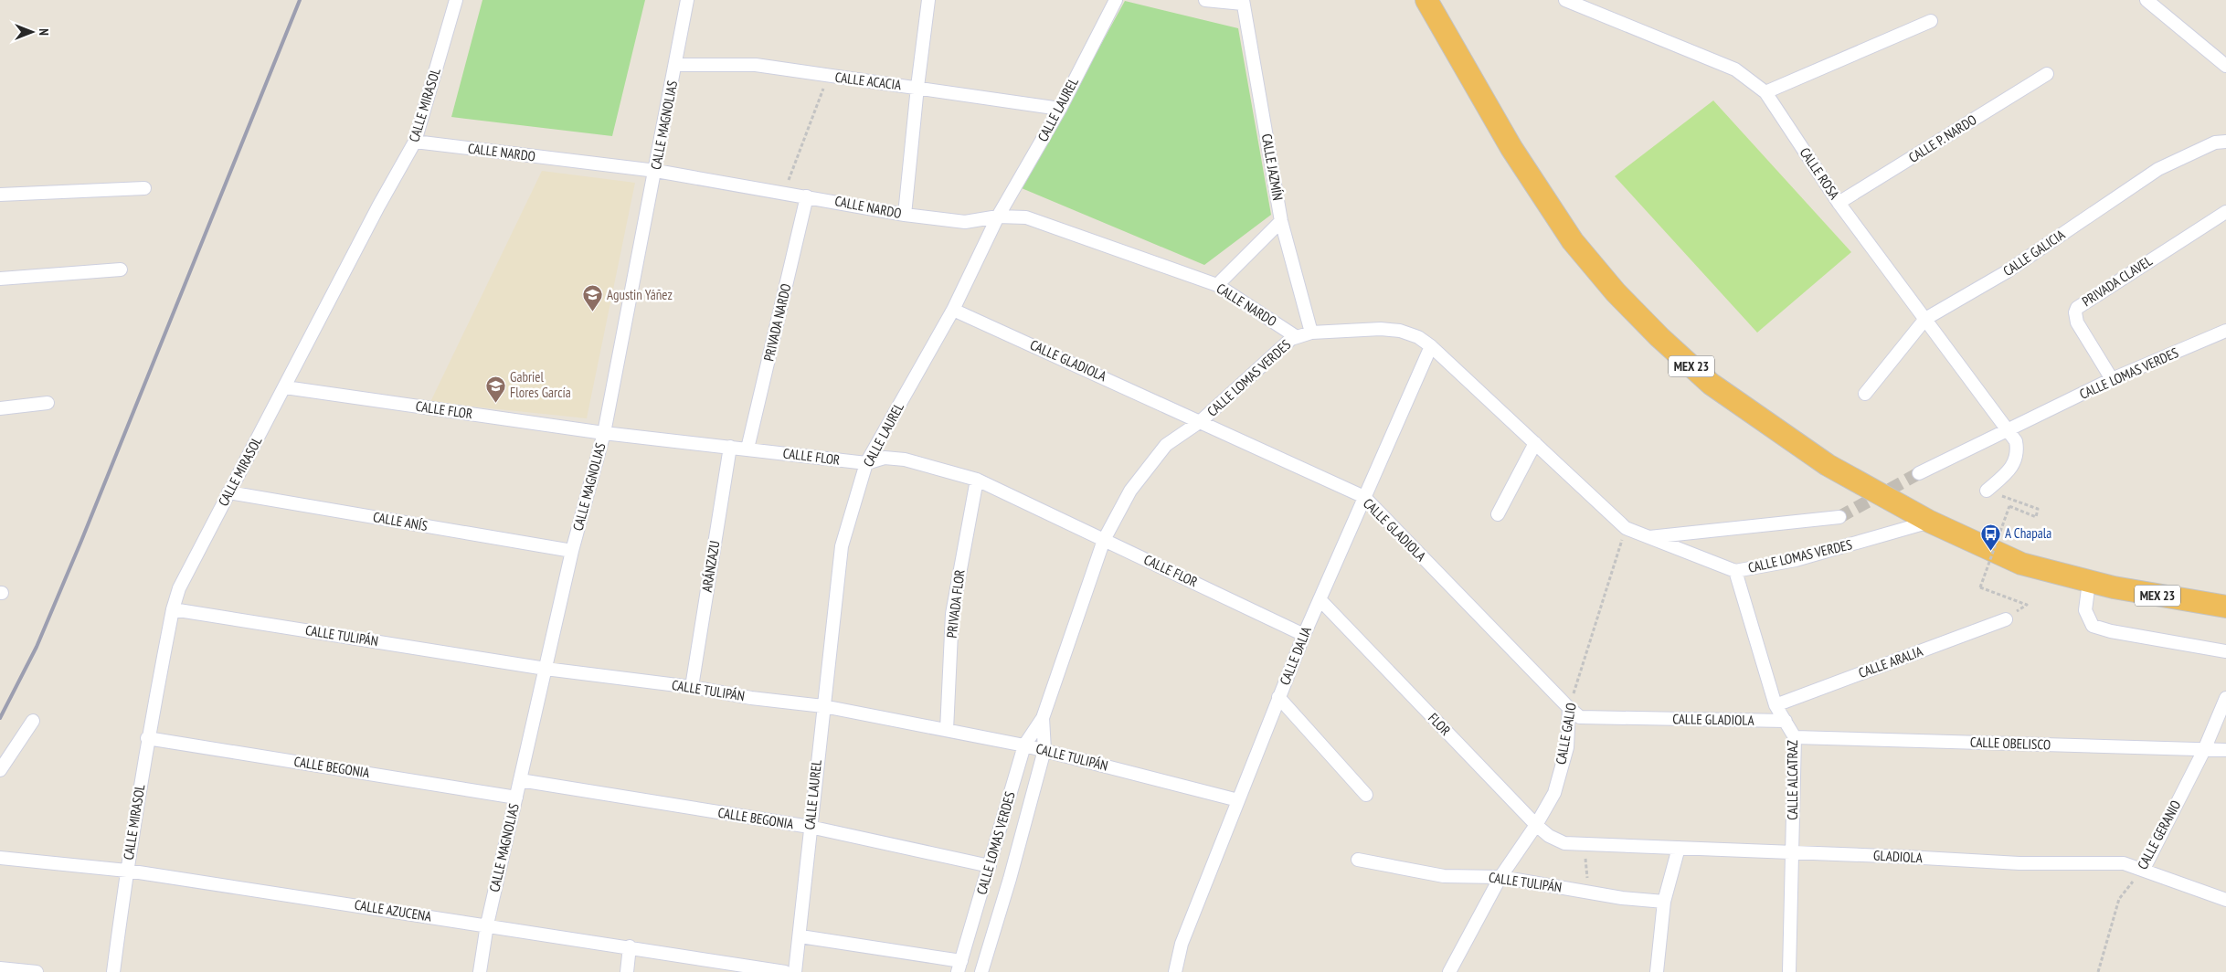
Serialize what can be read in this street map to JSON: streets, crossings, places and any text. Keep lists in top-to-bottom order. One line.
{"streets":{"highway":["MEX 23"],"street":["CALLE ACACIA","CALLE MIRASOL","CALLE LAUREL","CALLE MAGNOLIAS","CALLE P. NARDO","CALLE NARDO","CALLE JAZMÍN","CALLE ROSA","CALLE GALICIA","PRIVADA CLAVEL","PRIVADA NARDO","CALLE GLADIOLA","CALLE LOMAS VERDES","CALLE FLOR","CALLE ANÍS","ARÁNZAZU","PRIVADA FLOR","CALLE TULIPÁN","CALLE DALIA","CALLE ARALIA","FLOR","CALLE GALIO","CALLE OBELISCO","CALLE BEGONIA","CALLE ALCATRAZ","CALLE GERANIO","GLADIOLA","CALLE AZUCENA"]},"crossings":[["CALLE ACACIA","CALLE LAUREL"],["CALLE ACACIA","CALLE MAGNOLIAS"],["CALLE MIRASOL","CALLE NARDO"],["CALLE MIRASOL","CALLE FLOR"],["CALLE MIRASOL","CALLE ANÍS"],["CALLE MIRASOL","CALLE TULIPÁN"],["CALLE MIRASOL","CALLE BEGONIA"],["CALLE MIRASOL","CALLE AZUCENA"],["CALLE LAUREL","CALLE NARDO"],["CALLE LAUREL","CALLE GLADIOLA"],["CALLE LAUREL","CALLE FLOR"],["CALLE LAUREL","CALLE TULIPÁN"],["CALLE LAUREL","CALLE BEGONIA"],["CALLE MAGNOLIAS","CALLE NARDO"],["CALLE MAGNOLIAS","CALLE FLOR"],["CALLE MAGNOLIAS","CALLE ANÍS"],["CALLE MAGNOLIAS","CALLE TULIPÁN"],["CALLE MAGNOLIAS","CALLE BEGONIA"],["CALLE MAGNOLIAS","CALLE AZUCENA"],["CALLE P. NARDO","CALLE ROSA"],["CALLE NARDO","PRIVADA NARDO"],["CALLE NARDO","CALLE LOMAS VERDES"],["CALLE JAZMÍN","CALLE LOMAS VERDES"],["CALLE ROSA","CALLE GALICIA"],["CALLE ROSA","CALLE LOMAS VERDES"],["PRIVADA CLAVEL","CALLE LOMAS VERDES"],["PRIVADA NARDO","CALLE FLOR"],["CALLE GLADIOLA","CALLE LOMAS VERDES"],["CALLE GLADIOLA","CALLE DALIA"],["CALLE GLADIOLA","CALLE GALIO"],["CALLE GLADIOLA","CALLE ALCATRAZ"],["MEX 23","CALLE LOMAS VERDES"],["CALLE LOMAS VERDES","CALLE FLOR"],["CALLE LOMAS VERDES","CALLE TULIPÁN"],["CALLE LOMAS VERDES","CALLE DALIA"],["CALLE LOMAS VERDES","CALLE GALIO"],["CALLE LOMAS VERDES","CALLE BEGONIA"],["CALLE LOMAS VERDES","CALLE ALCATRAZ"],["CALLE FLOR","ARÁNZAZU"],["CALLE FLOR","PRIVADA FLOR"],["CALLE FLOR","CALLE DALIA"],["ARÁNZAZU","CALLE TULIPÁN"],["PRIVADA FLOR","CALLE TULIPÁN"],["CALLE TULIPÁN","CALLE DALIA"],["CALLE TULIPÁN","CALLE GALIO"],["CALLE DALIA","FLOR"],["CALLE ARALIA","CALLE ALCATRAZ"],["FLOR","CALLE GALIO"],["FLOR","GLADIOLA"],["CALLE OBELISCO","CALLE ALCATRAZ"],["CALLE OBELISCO","CALLE GERANIO"],["CALLE ALCATRAZ","GLADIOLA"],["CALLE GERANIO","GLADIOLA"]],"places":{"school or university":["Agustin Yáñez","Gabriel Flores García"],"bus stop":["A Chapala"]},"north":"right"}
